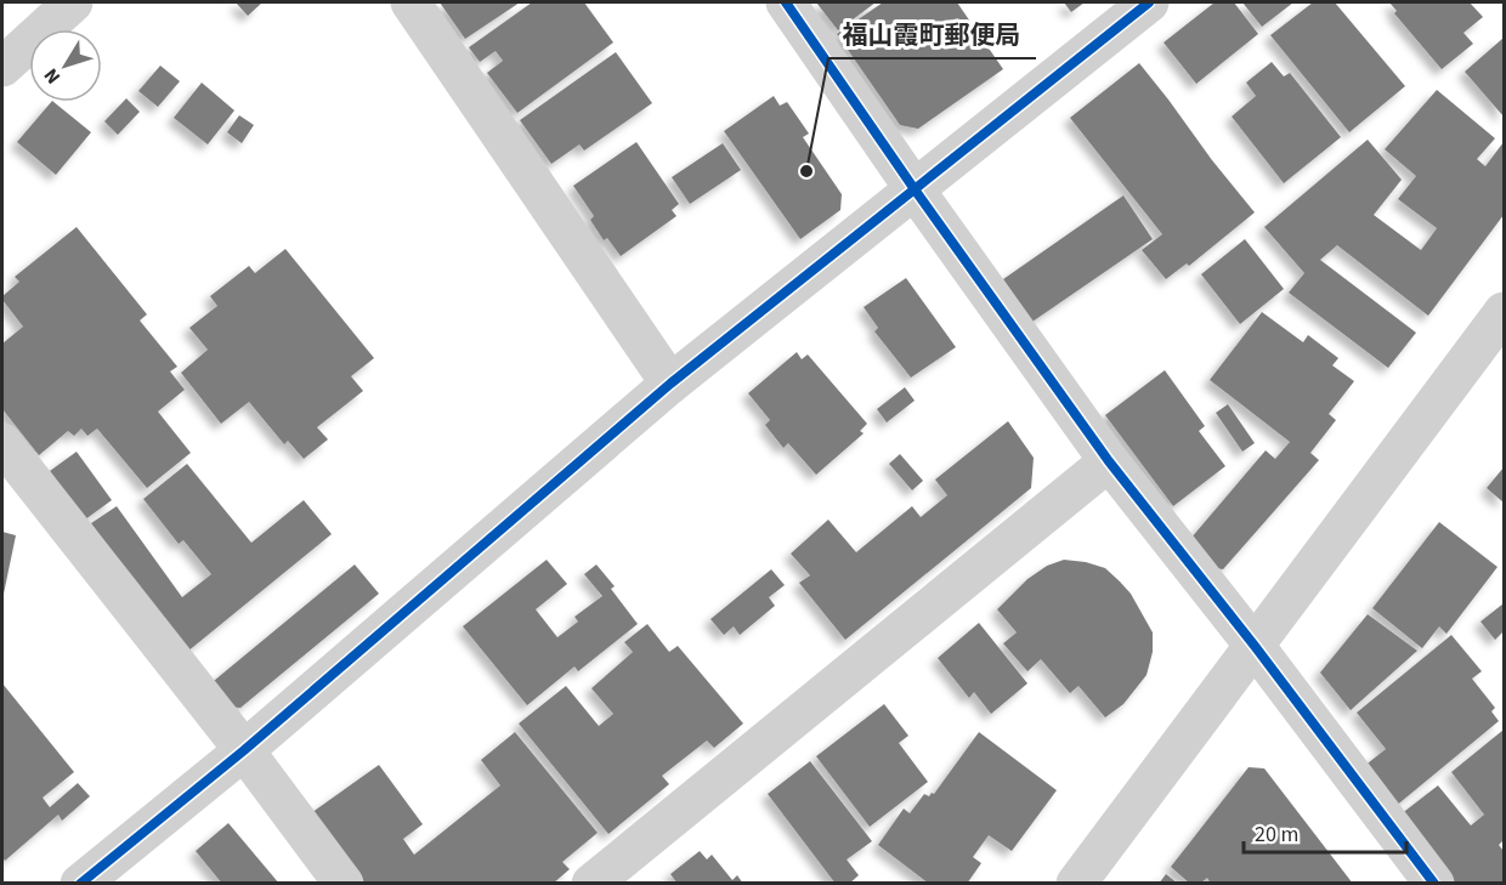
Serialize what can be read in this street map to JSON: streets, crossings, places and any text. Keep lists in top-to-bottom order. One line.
{"places":["福山霞町郵便局"],"scale_bar":"20 m","north":"bottom left"}
